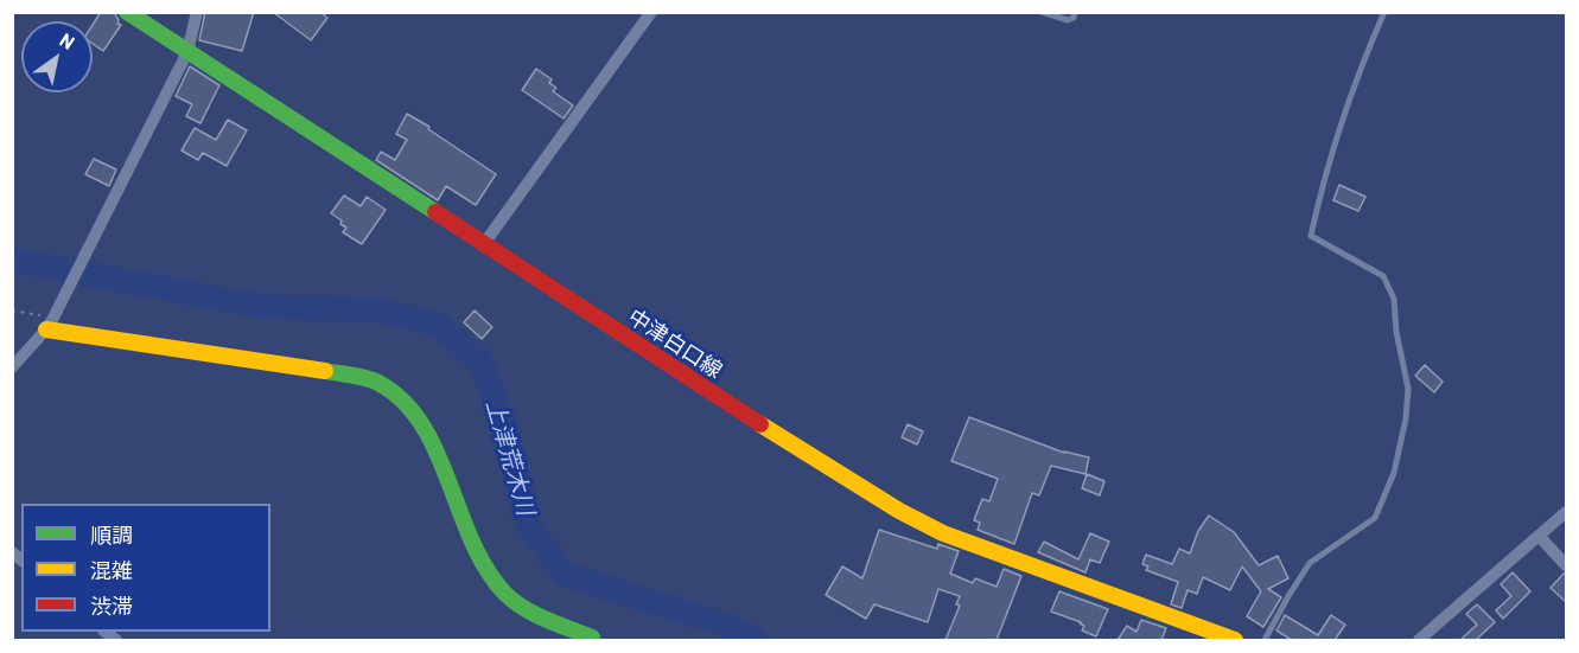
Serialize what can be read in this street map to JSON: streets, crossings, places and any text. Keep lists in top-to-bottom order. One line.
{"streets":{"main road":["中津白口線"]},"water":["上津荒木川"],"legend":["順調","混雑","渋滞"],"north":"top right"}
